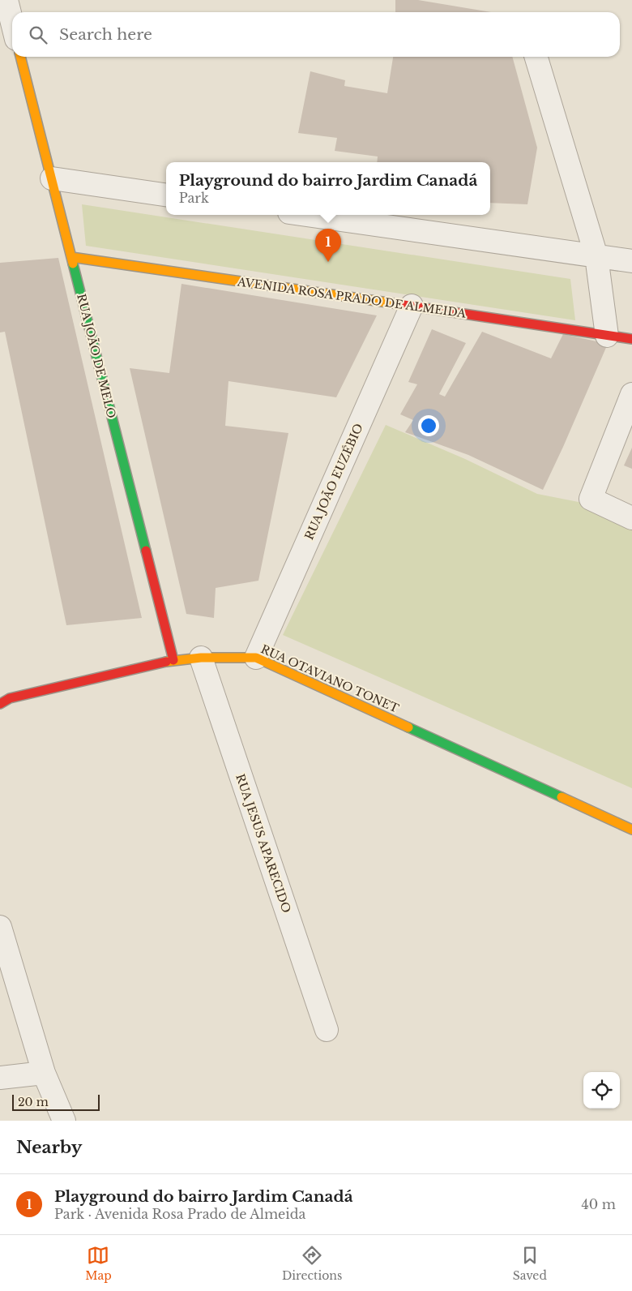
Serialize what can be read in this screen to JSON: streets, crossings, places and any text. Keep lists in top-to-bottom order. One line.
{"streets":{"street":["AVENIDA ROSA PRADO DE ALMEIDA","RUA JOÃO DE MELO","RUA JOÃO EUZÉBIO","RUA OTAVIANO TONET","RUA JESUS APARECIDO"]},"crossings":[["AVENIDA ROSA PRADO DE ALMEIDA","RUA JOÃO DE MELO"],["AVENIDA ROSA PRADO DE ALMEIDA","RUA JOÃO EUZÉBIO"],["RUA JOÃO DE MELO","RUA OTAVIANO TONET"],["RUA JOÃO EUZÉBIO","RUA OTAVIANO TONET"],["RUA OTAVIANO TONET","RUA JESUS APARECIDO"]],"scale_bar":"20 m","page":{"search":"Search here","popup":["Playground do bairro Jardim Canadá","Park"],"pins":"1","scale":"20 m","heading":"Nearby","list":[{"mark":"1","name":"Playground do bairro Jardim Canadá","note":"Park · Avenida Rosa Prado de Almeida","value":"40 m"}],"nav":["Map","Directions","Saved"]}}
